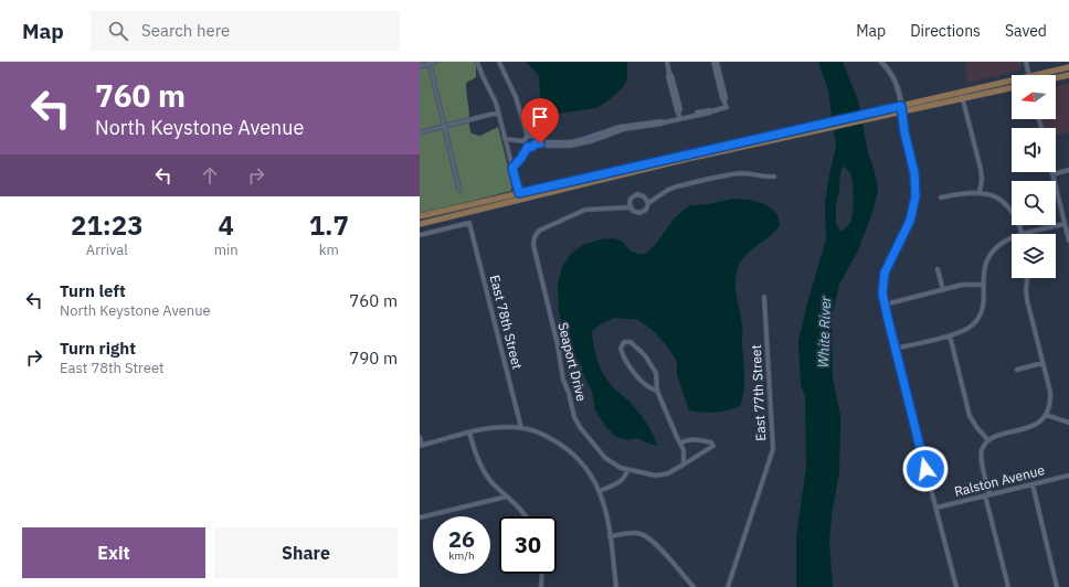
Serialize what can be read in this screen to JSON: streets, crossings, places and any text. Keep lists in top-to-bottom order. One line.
{"streets":{"street":["East 78th Street","Seaport Drive","East 77th Street","Ralston Avenue"]},"water":["White River"],"north":"left","page":{"header":"Map","search":"Search here","nav":["Map","Directions","Saved"],"turn":["760 m","North Keystone Avenue"],"eta":["21:23","Arrival","4","min","1.7","km"],"list":[{"name":"Turn left","note":"North Keystone Avenue","value":"760 m"},{"name":"Turn right","note":"East 78th Street","value":"790 m"}],"speed":"26 km/h","limit":"30","buttons":["Exit","Share"]}}
